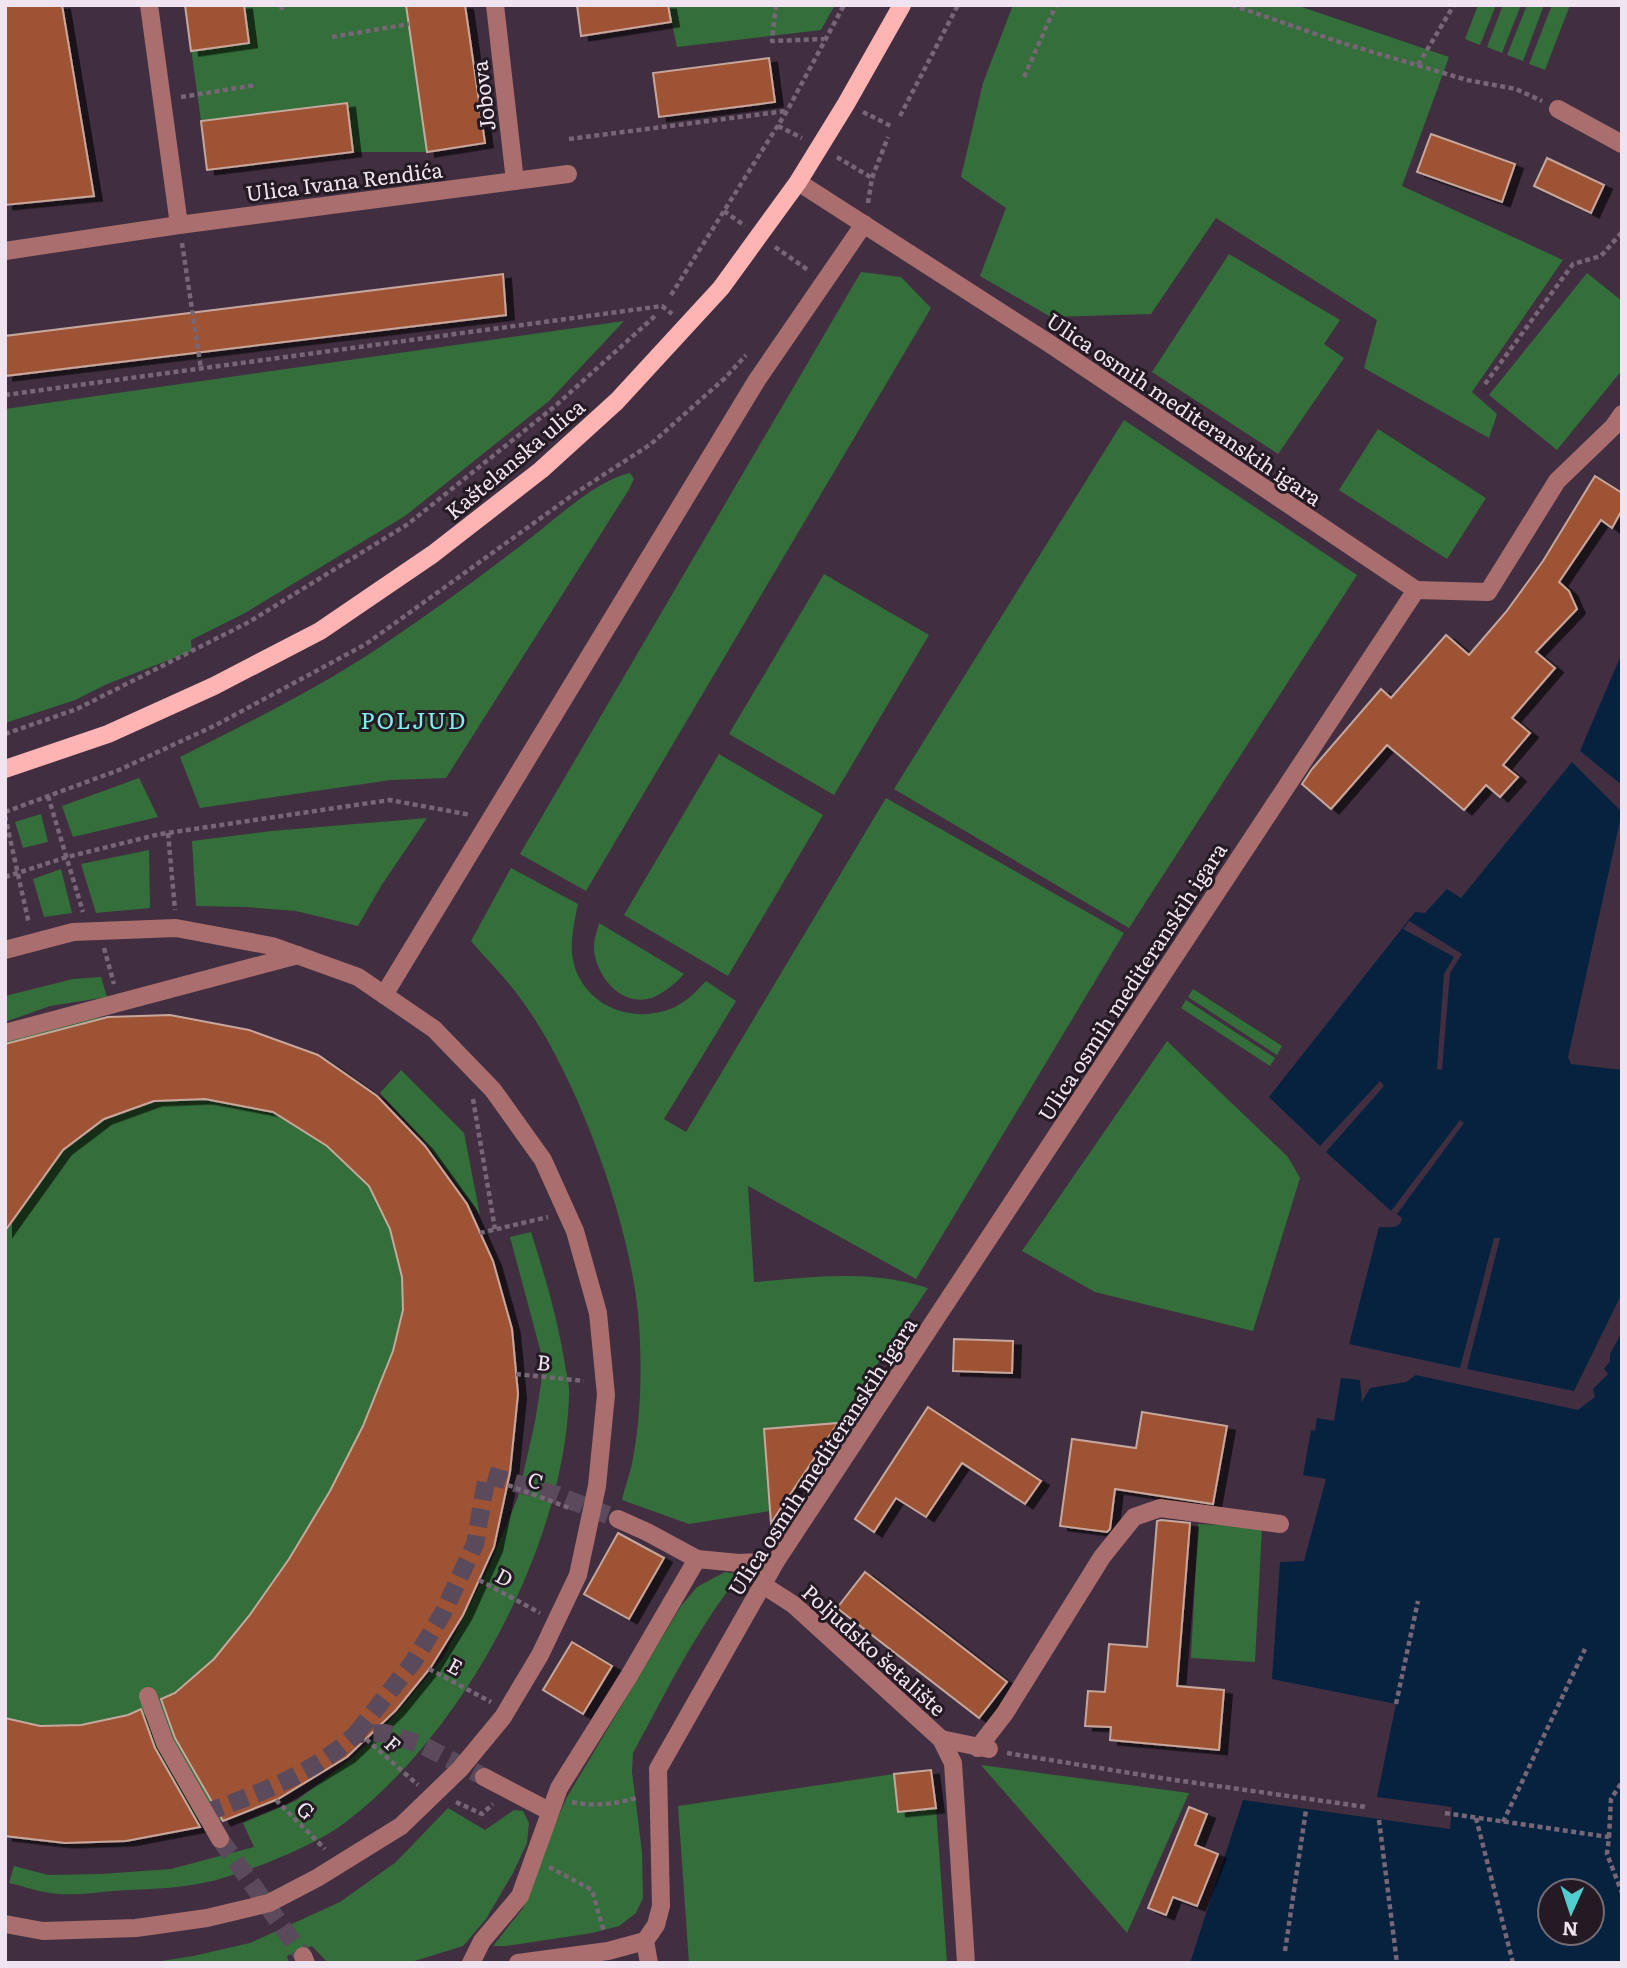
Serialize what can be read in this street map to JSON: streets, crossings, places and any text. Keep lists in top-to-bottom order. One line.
{"streets":{"main road":["Kaštelanska ulica"],"street":["Jobova","Ulica Ivana Rendića","Ulica osmih mediteranskih igara","Poljudsko šetalište"],"path":["B","C","D","E","F","G"]},"crossings":[["Jobova","Ulica Ivana Rendića"],["Ulica osmih mediteranskih igara","Kaštelanska ulica"],["Ulica osmih mediteranskih igara","Poljudsko šetalište"]],"districts":["POLJUD"],"north":"bottom"}
